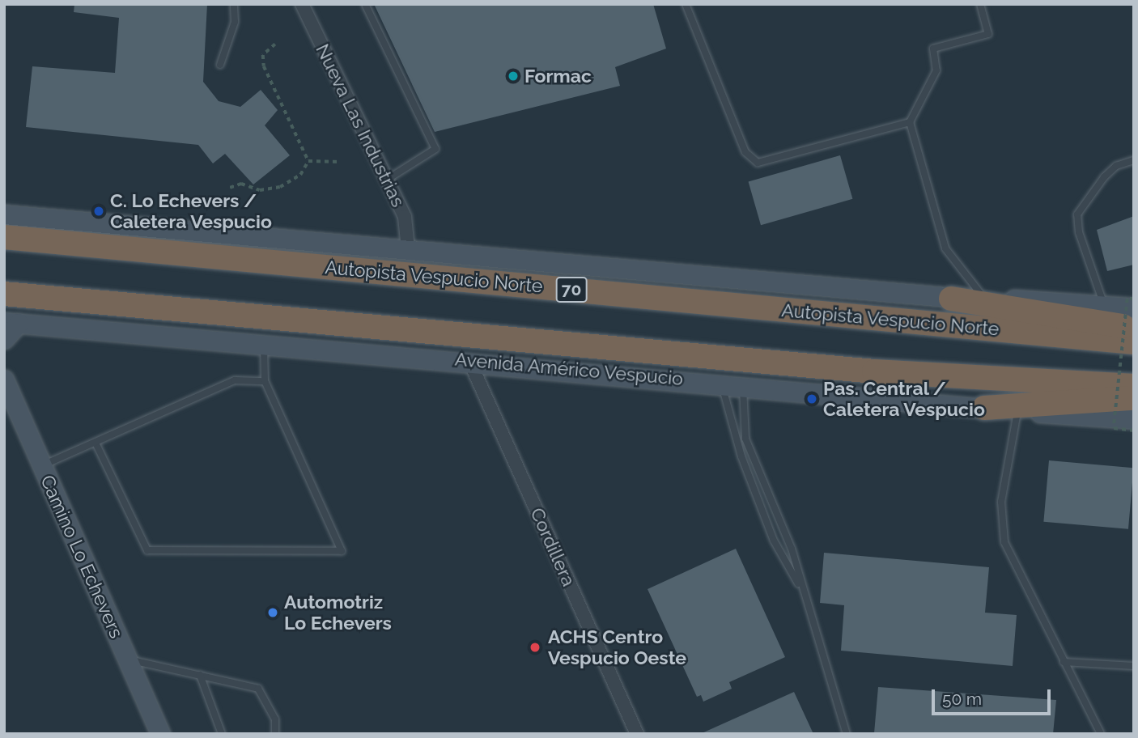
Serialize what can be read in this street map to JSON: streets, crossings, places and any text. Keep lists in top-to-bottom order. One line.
{"streets":{"highway":["Autopista Vespucio Norte","70"],"main road":["Avenida Américo Vespucio","Camino Lo Echevers"],"street":["Nueva Las Industrias","Cordillera"]},"crossings":[["Avenida Américo Vespucio","Cordillera"]],"places":["Formac","C. Lo Echevers / Caletera Vespucio","Pas. Central / Caletera Vespucio","Automotriz Lo Echevers","ACHS Centro Vespucio Oeste"],"scale_bar":"50 m"}
